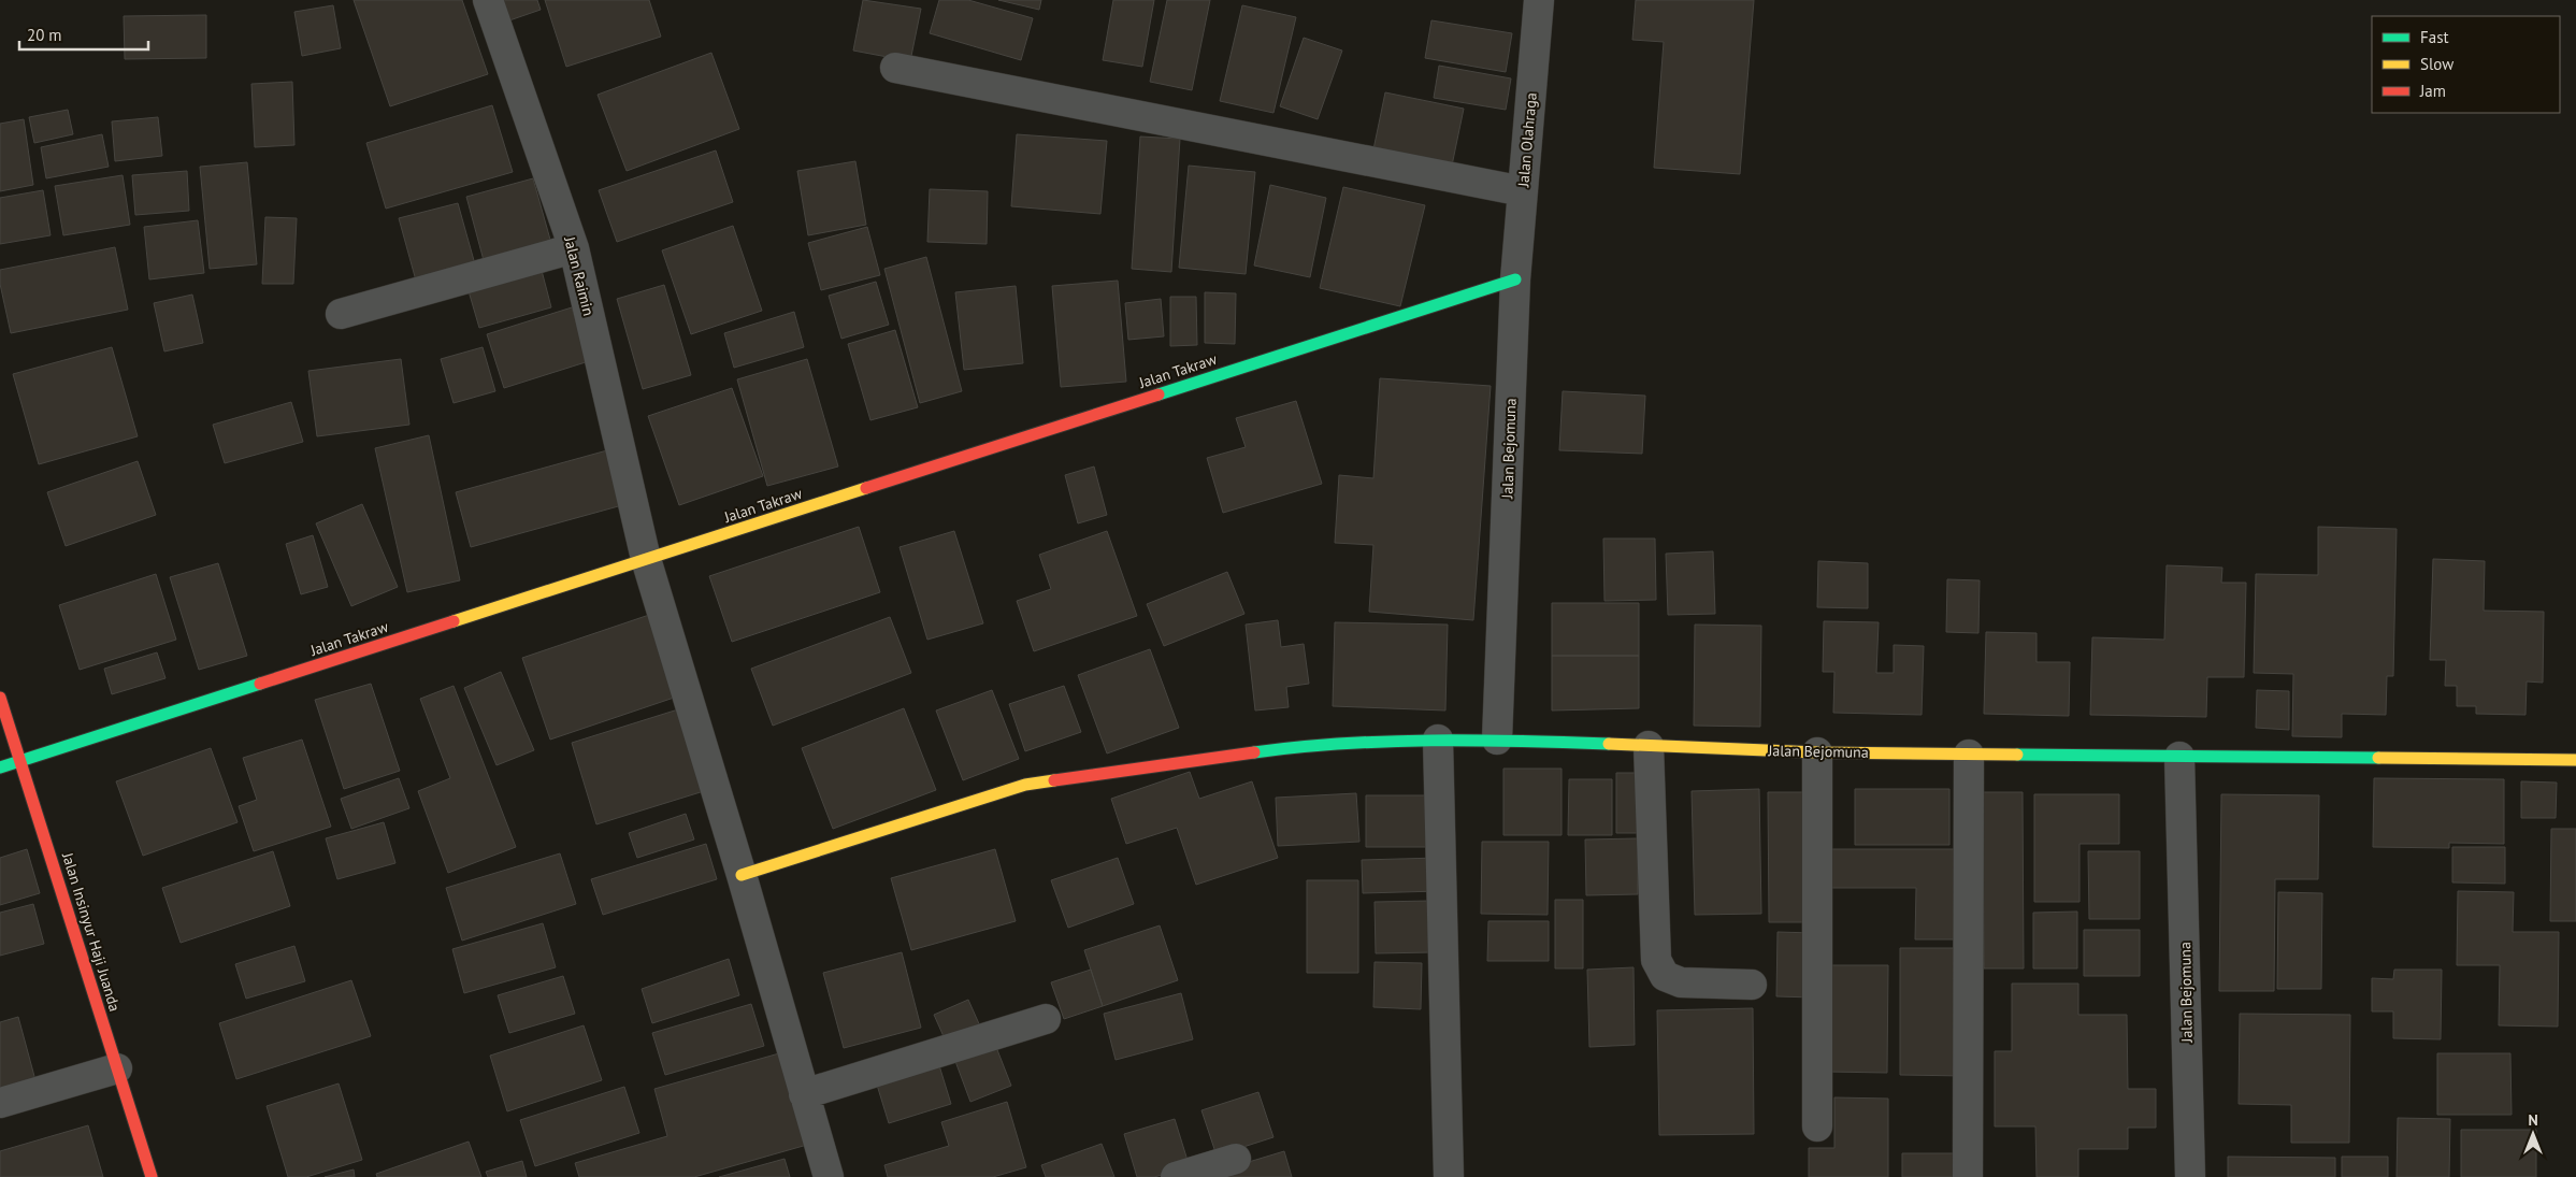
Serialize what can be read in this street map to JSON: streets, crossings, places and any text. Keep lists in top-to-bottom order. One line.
{"streets":{"street":["Jalan Olahraga","Jalan Raimin","Jalan Takraw","Jalan Bejomuna","Jalan Insinyur Haji Juanda"]},"crossings":[["Jalan Olahraga","Jalan Takraw"],["Jalan Olahraga","Jalan Bejomuna"],["Jalan Raimin","Jalan Takraw"],["Jalan Takraw","Jalan Bejomuna"],["Jalan Takraw","Jalan Insinyur Haji Juanda"]],"legend":["Fast","Slow","Jam"],"scale_bar":"20 m","north":"top"}
